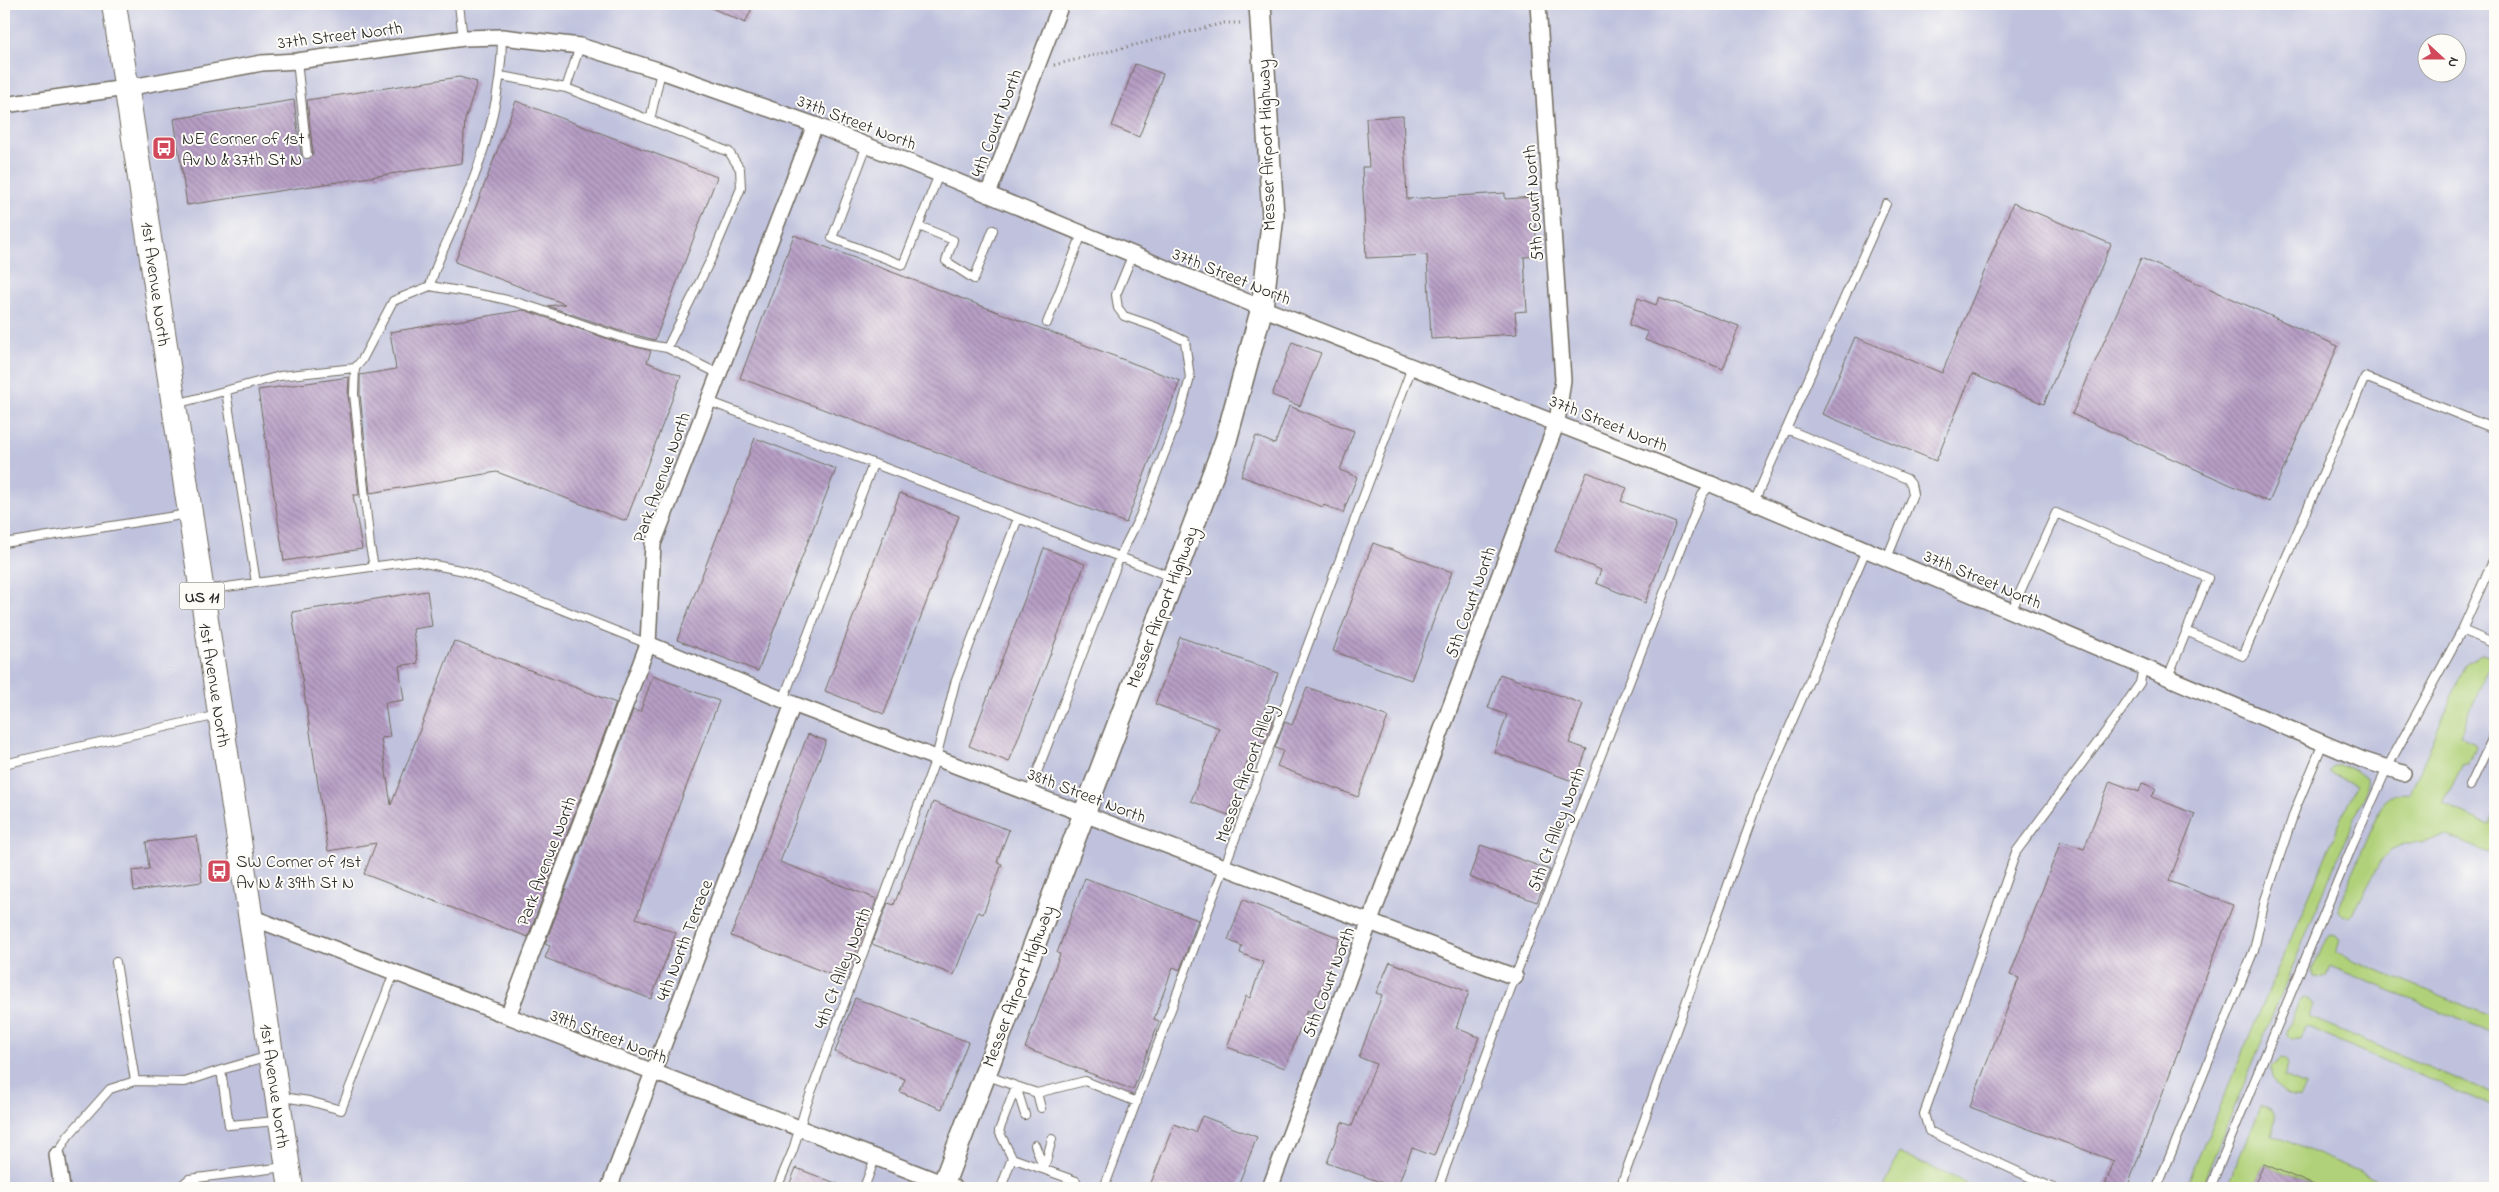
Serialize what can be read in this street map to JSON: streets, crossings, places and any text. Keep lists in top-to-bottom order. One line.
{"streets":{"main road":["Messer Airport Highway","1st Avenue North","US 11"],"street":["37th Street North","4th Court North","5th Court North","Park Avenue North","38th Street North","4th North Terrace","39th Street North"],"lane":["Messer Airport Alley","5th Ct Alley North","4th Ct Alley North"]},"crossings":[["37th Street North","4th Court North"],["37th Street North","Messer Airport Highway"],["37th Street North","5th Court North"],["37th Street North","1st Avenue North"],["37th Street North","Park Avenue North"],["37th Street North","Messer Airport Alley"],["37th Street North","5th Ct Alley North"],["Messer Airport Highway","38th Street North"],["Messer Airport Highway","39th Street North"],["5th Court North","38th Street North"],["1st Avenue North","39th Street North"],["Park Avenue North","38th Street North"],["Park Avenue North","39th Street North"],["Messer Airport Alley","38th Street North"],["38th Street North","5th Ct Alley North"],["38th Street North","4th North Terrace"],["38th Street North","4th Ct Alley North"],["4th North Terrace","39th Street North"],["4th Ct Alley North","39th Street North"]],"places":{"bus stop":["NE Corner of 1st Av N & 37th St N","SW Corner of 1st Av N & 39th St N"]},"north":"right"}
